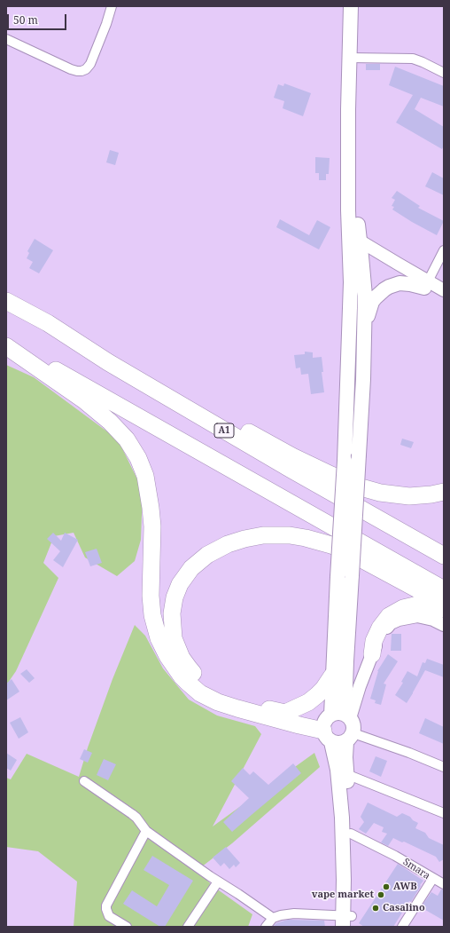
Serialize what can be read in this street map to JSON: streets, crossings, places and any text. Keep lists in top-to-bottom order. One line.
{"streets":{"highway":["A1"],"street":["Smara"]},"places":["AWB","vape market","Casalino"],"scale_bar":"50 m"}
